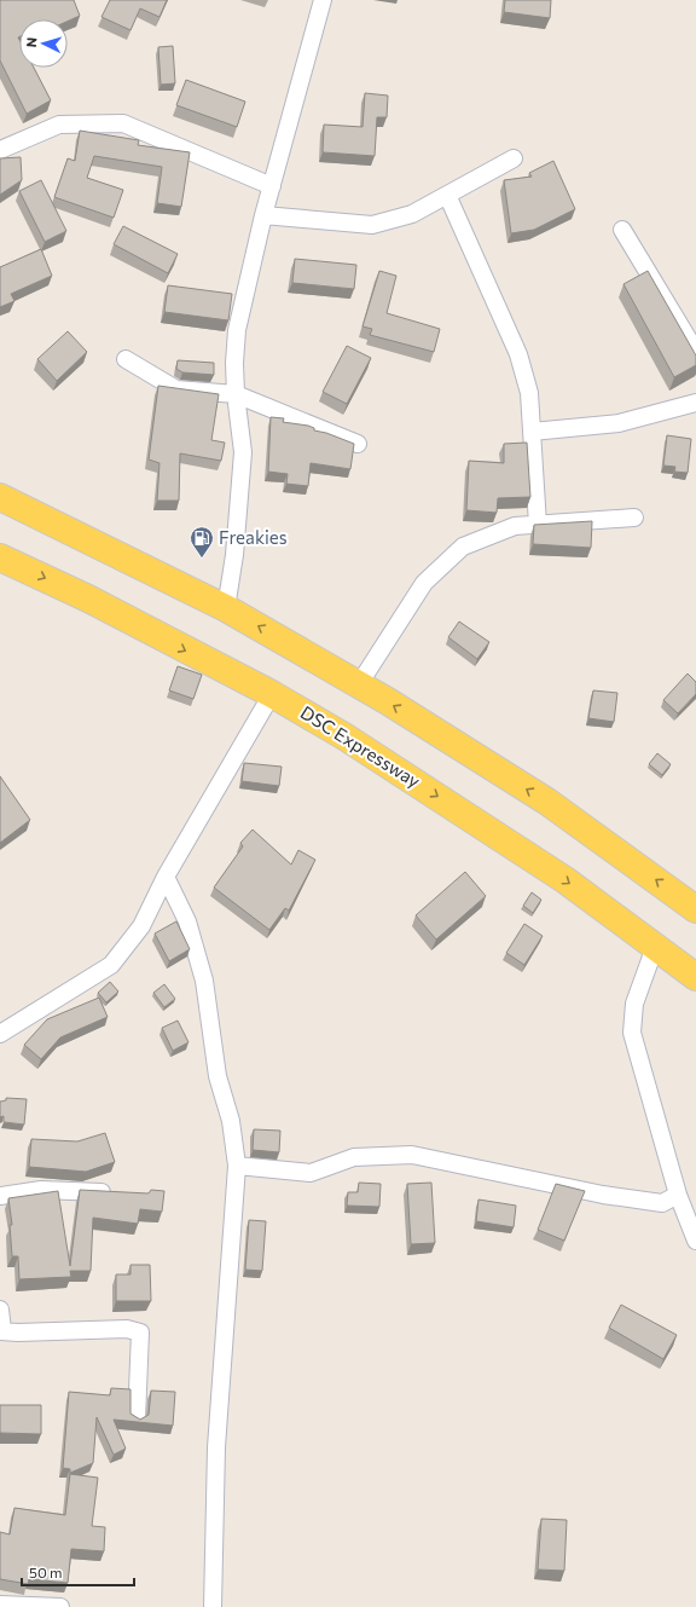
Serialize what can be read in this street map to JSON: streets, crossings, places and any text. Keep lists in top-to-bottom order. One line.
{"streets":{"main road":["DSC Expressway"]},"places":{"fuel station":["Freakies"]},"scale_bar":"50 m","north":"left"}
